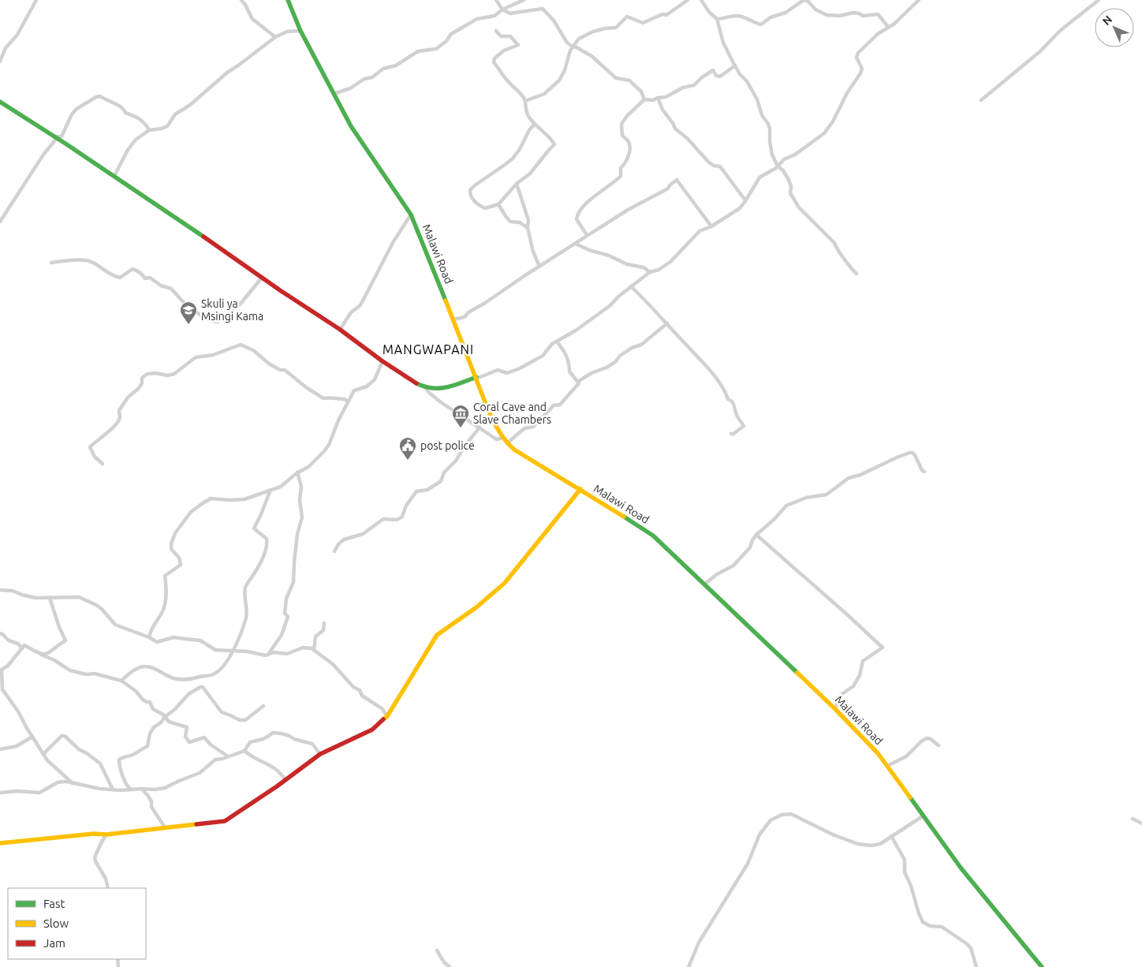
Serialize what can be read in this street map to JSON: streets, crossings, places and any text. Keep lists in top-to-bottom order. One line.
{"streets":{"street":["Malawi Road"]},"districts":["MANGWAPANI"],"places":{"school or university":["Skuli ya Msingi Kama"],"museum":["Coral Cave and Slave Chambers"],"public building":["post police"]},"legend":["Fast","Slow","Jam"],"north":"top left"}
